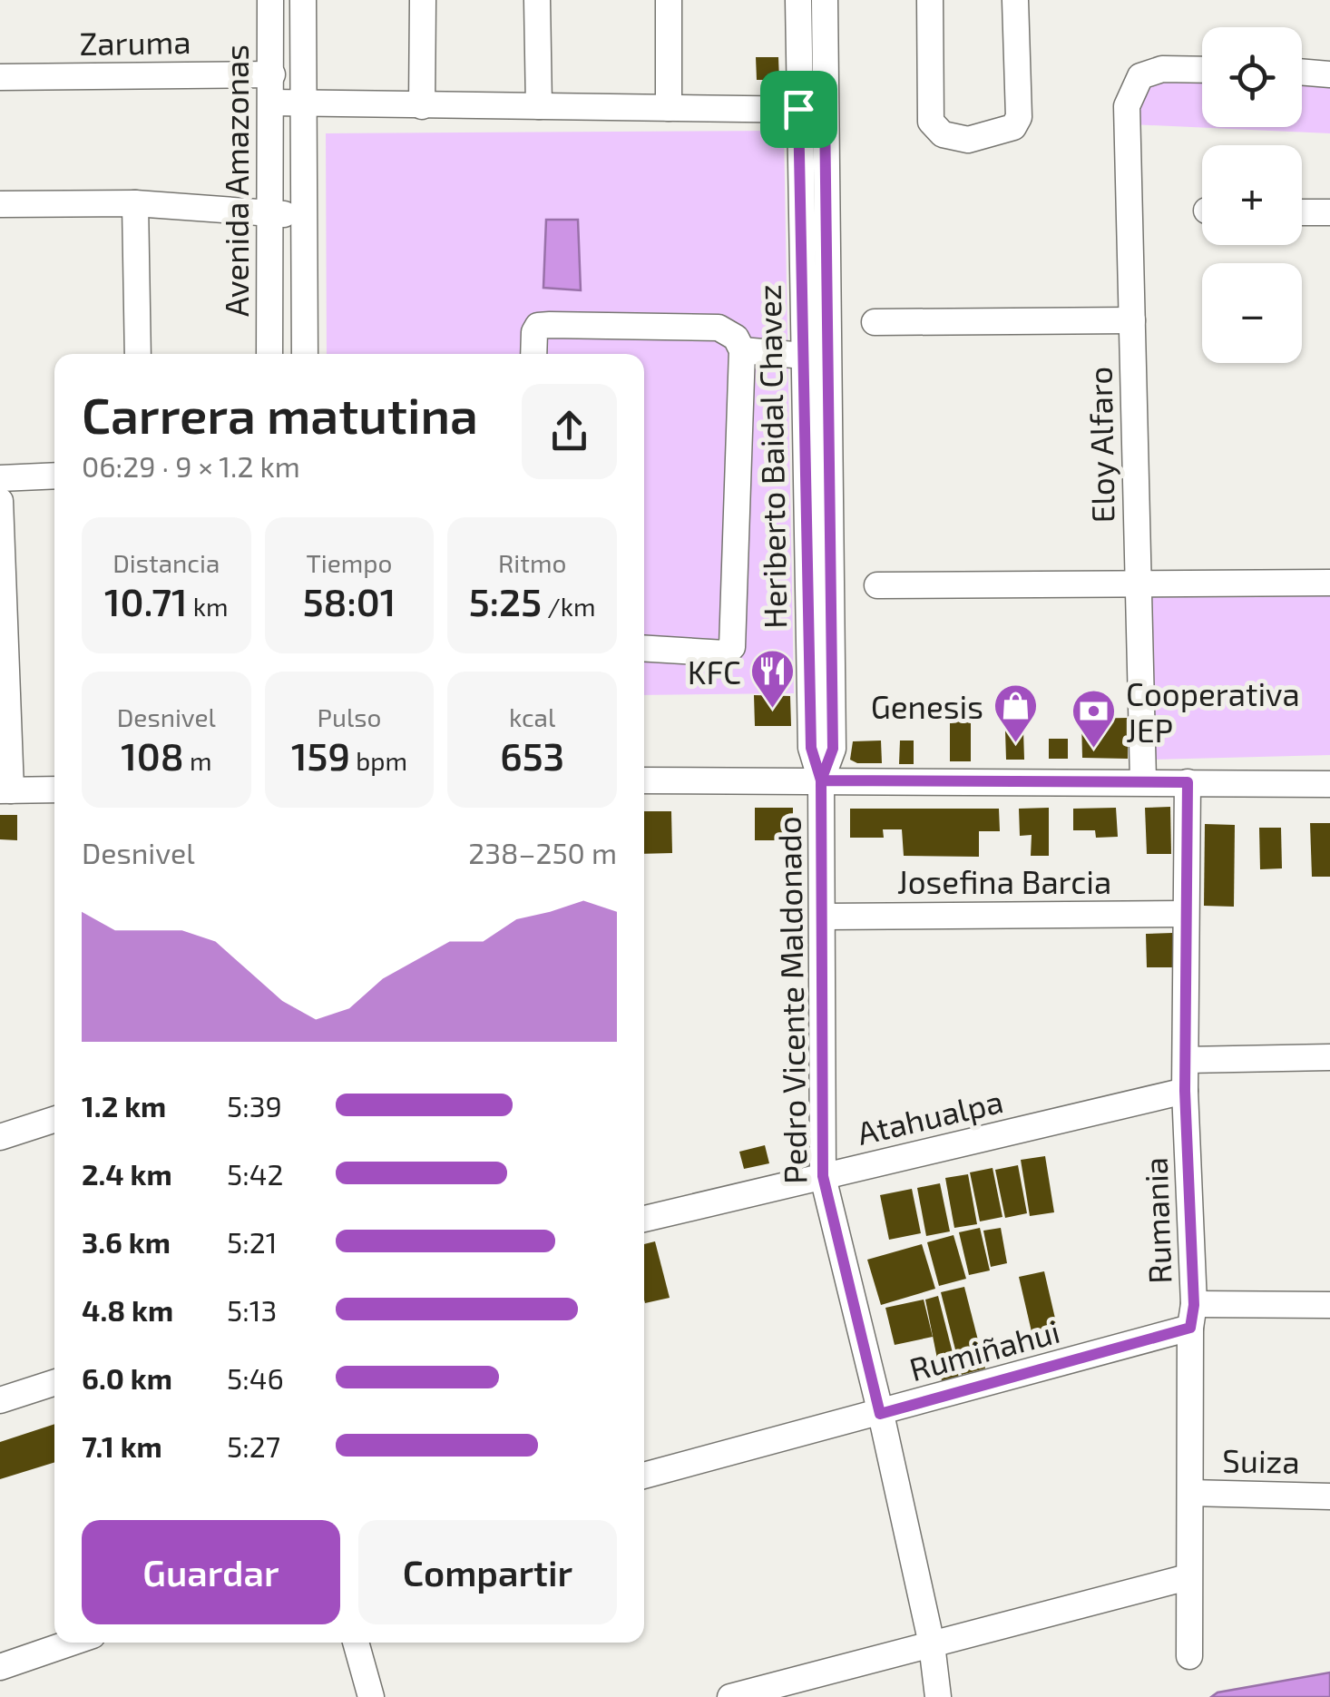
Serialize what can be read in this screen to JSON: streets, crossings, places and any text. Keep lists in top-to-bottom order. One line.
{"streets":{"street":["Zaruma","Avenida Amazonas","Eloy Alfaro","Heriberto Baidal Chavez","Josefina Barcia","Pedro Vicente Maldonado","Atahualpa","Rumania","Rumiñahui","Suiza"]},"crossings":[["Zaruma","Avenida Amazonas"],["Heriberto Baidal Chavez","Pedro Vicente Maldonado"],["Josefina Barcia","Pedro Vicente Maldonado"],["Josefina Barcia","Rumania"],["Pedro Vicente Maldonado","Atahualpa"],["Pedro Vicente Maldonado","Rumiñahui"],["Atahualpa","Rumania"],["Rumania","Rumiñahui"],["Rumania","Suiza"]],"places":{"restaurant":["KFC"],"shop":["Genesis"],"bank":["Cooperativa JEP"]},"page":{"map_buttons":["+","−"],"heading":["Carrera matutina","06:29 · 9 × 1.2 km"],"stats":[["Distancia","10.71 km"],["Tiempo","58:01"],["Ritmo","5:25 /km"],["Desnivel","108 m"],["Pulso","159 bpm"],["kcal","653"]],"chart":["Desnivel","238–250 m"],"list":[{"name":"1.2 km","note":"5:39"},{"name":"2.4 km","note":"5:42"},{"name":"3.6 km","note":"5:21"},{"name":"4.8 km","note":"5:13"},{"name":"6.0 km","note":"5:46"},{"name":"7.1 km","note":"5:27"}],"buttons":["Guardar","Compartir"]}}
